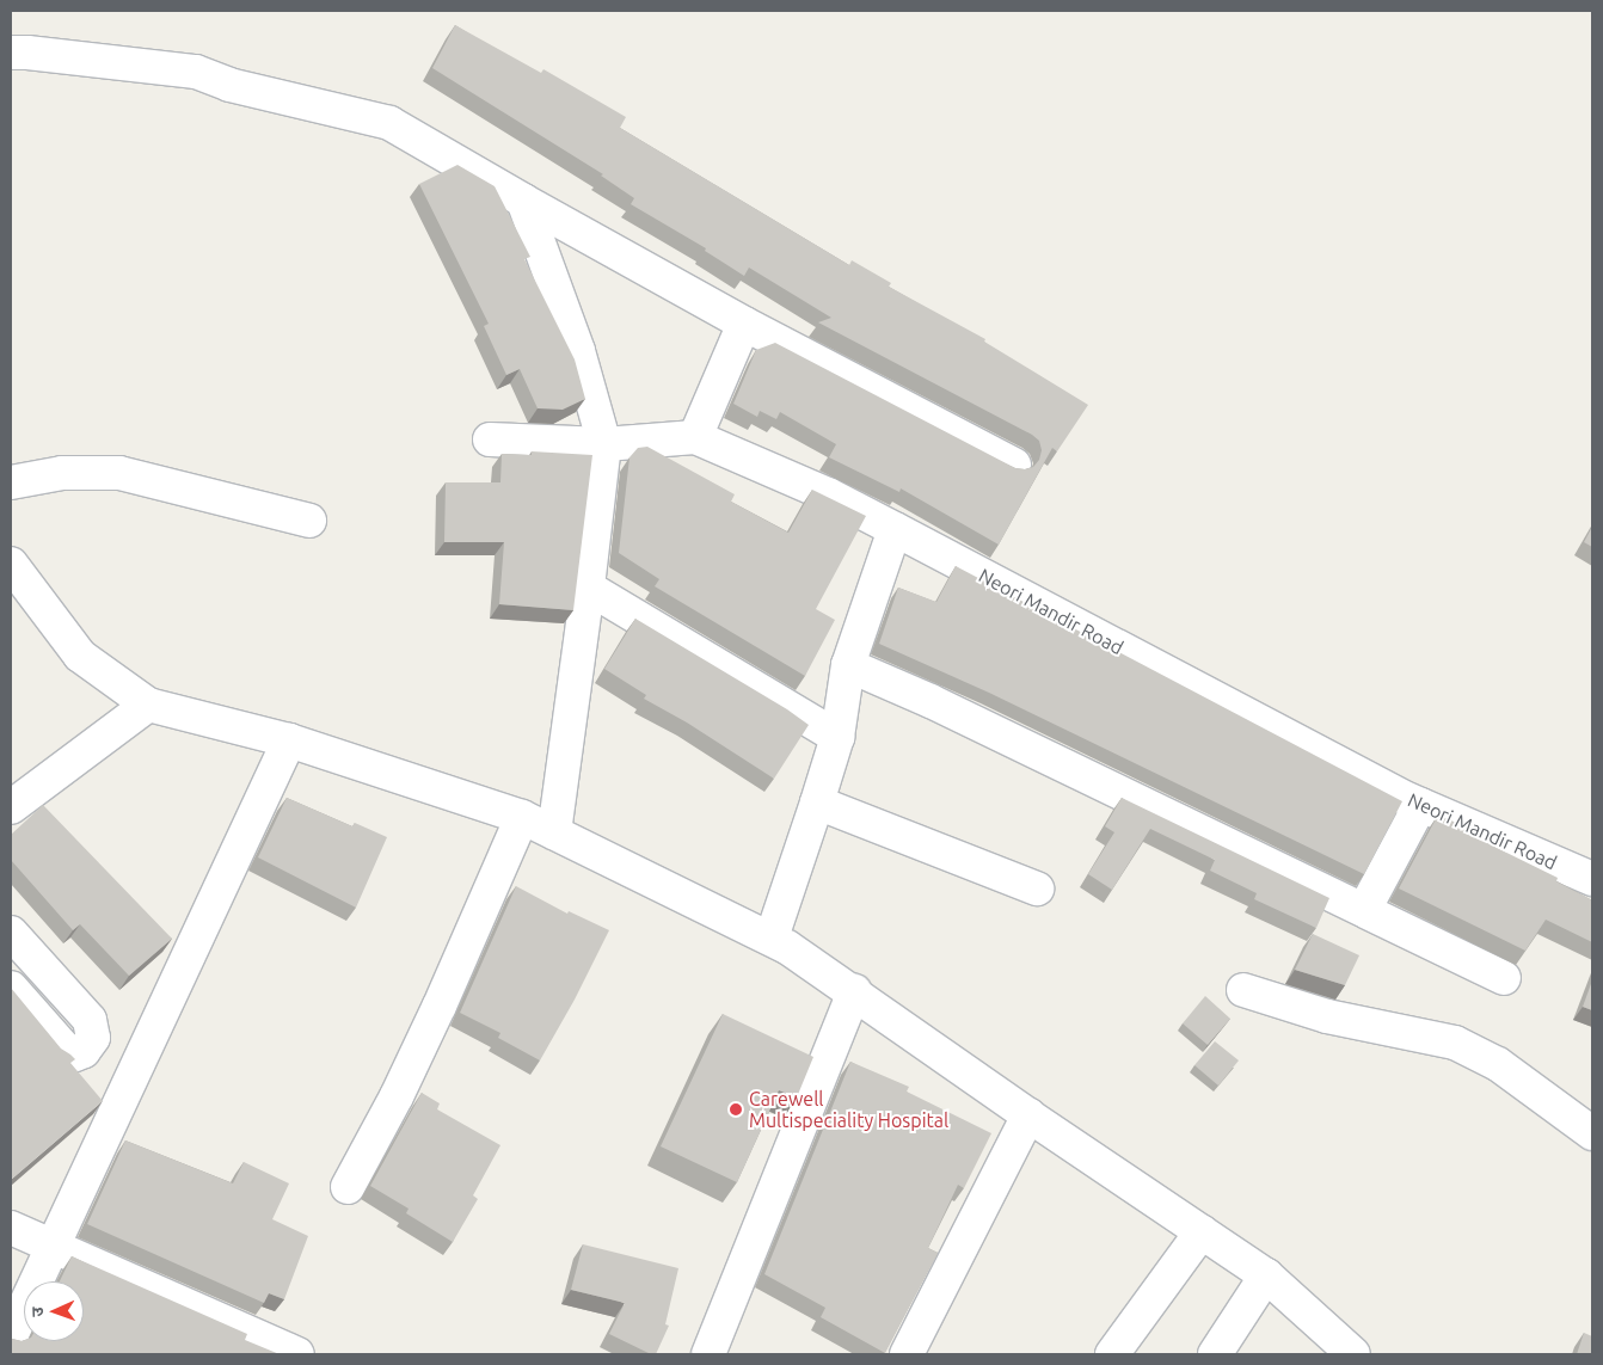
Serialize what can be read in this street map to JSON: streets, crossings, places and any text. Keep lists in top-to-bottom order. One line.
{"streets":{"street":["Neori Mandir Road"]},"places":["Carewell Multispeciality Hospital"],"north":"left"}
